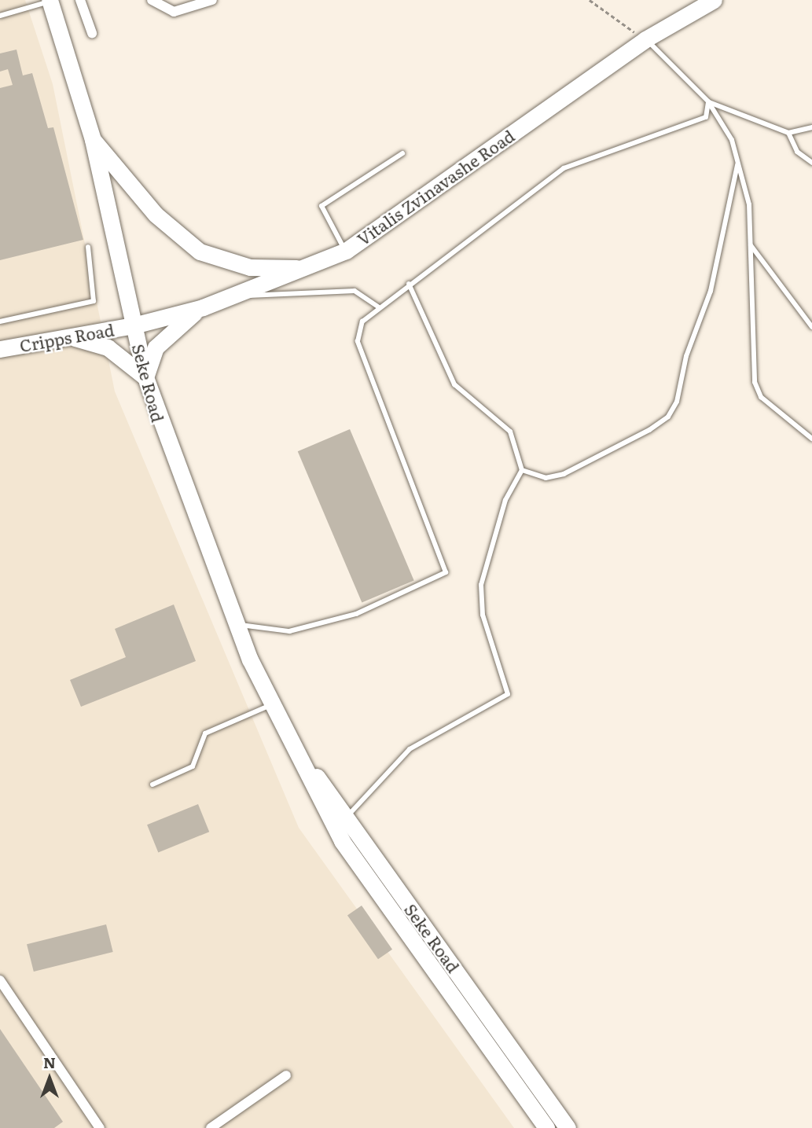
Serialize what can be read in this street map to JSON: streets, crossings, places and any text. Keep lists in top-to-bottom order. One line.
{"streets":{"main road":["Vitalis Zvinavashe Road","Cripps Road","Seke Road"]},"crossings":[["Vitalis Zvinavashe Road","Cripps Road"],["Vitalis Zvinavashe Road","Seke Road"],["Cripps Road","Seke Road"]],"north":"top"}
